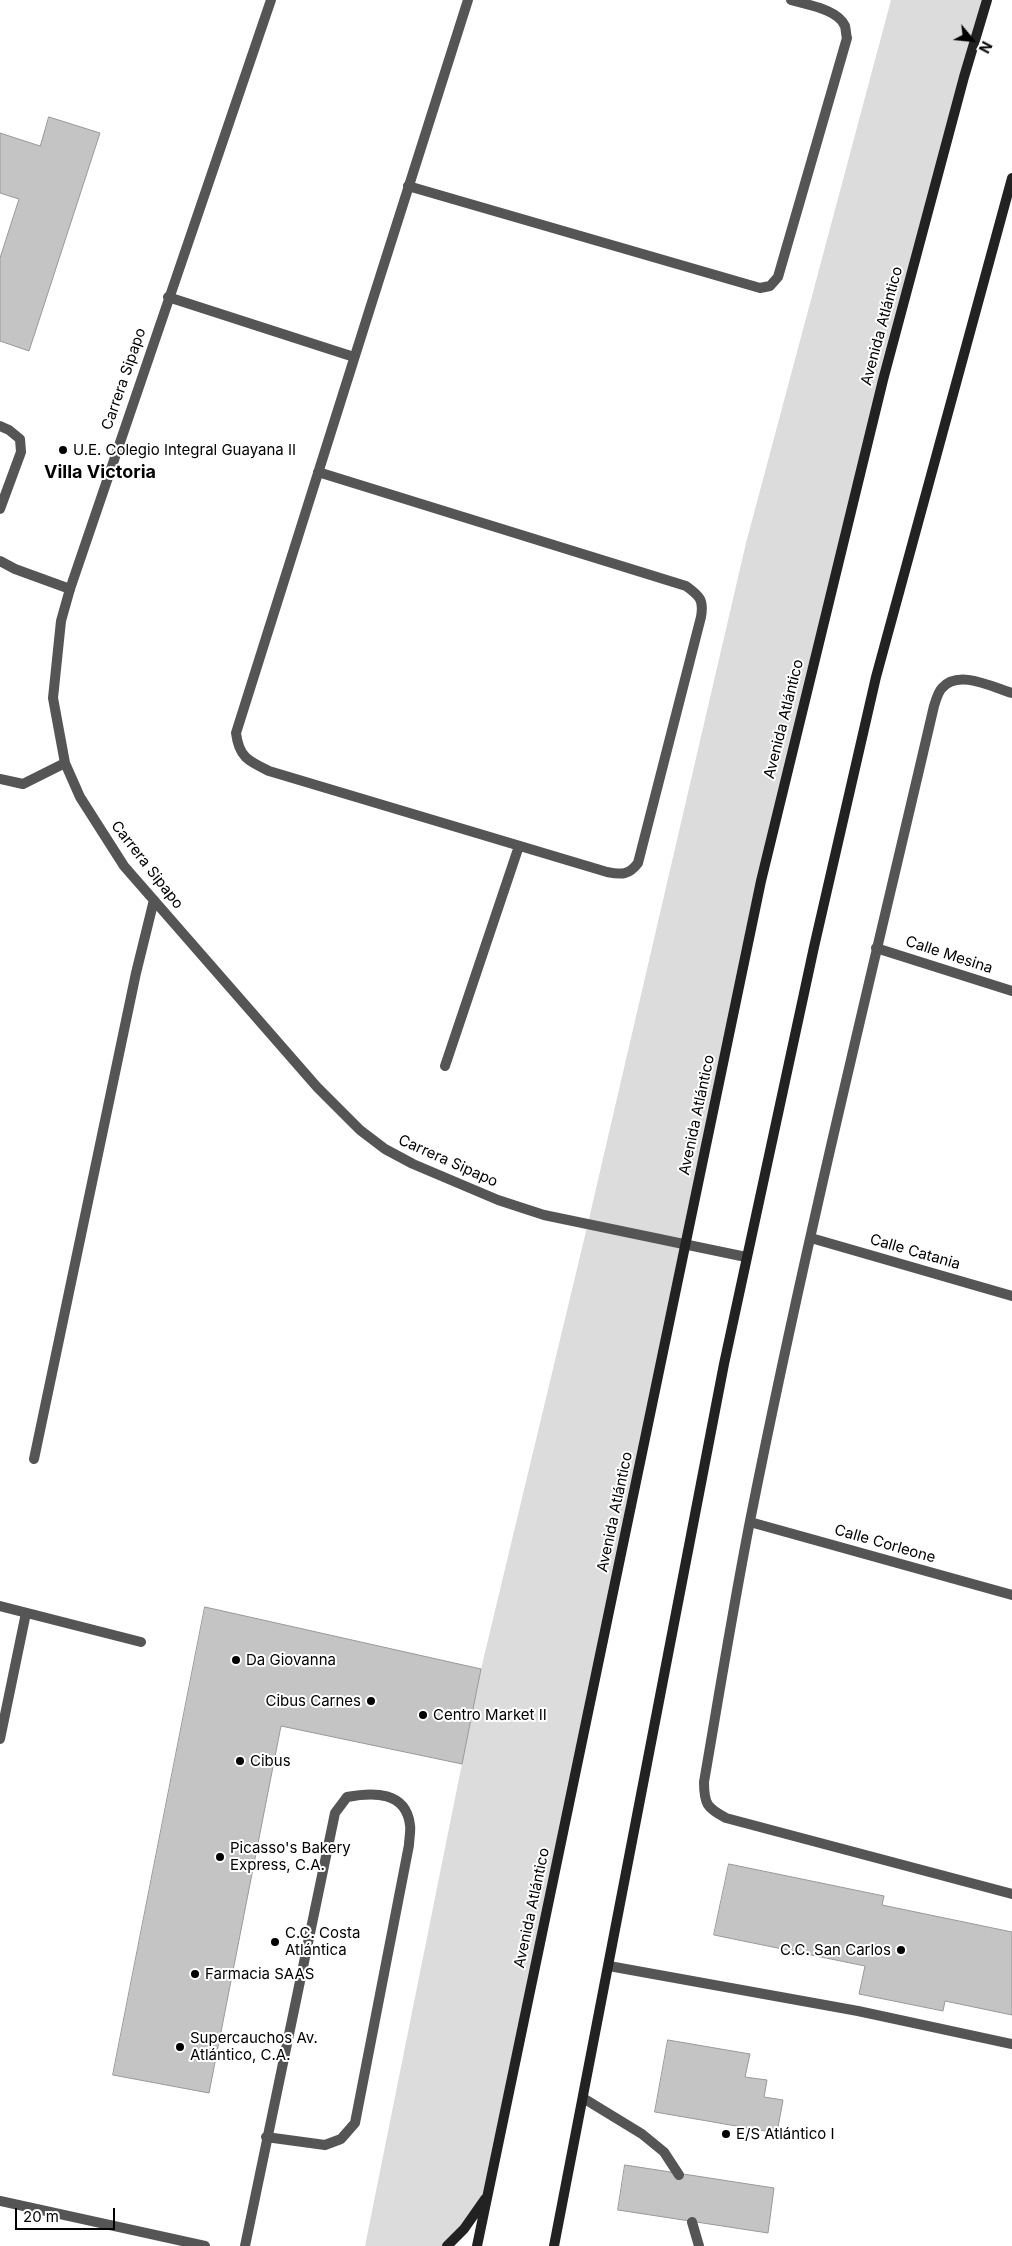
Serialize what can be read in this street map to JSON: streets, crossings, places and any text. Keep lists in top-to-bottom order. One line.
{"streets":{"main road":["Avenida Atlántico"],"street":["Carrera Sipapo","Calle Mesina","Calle Catania","Calle Corleone"]},"crossings":[["Avenida Atlántico","Carrera Sipapo"]],"districts":["Villa Victoria"],"places":["U.E. Colegio Integral Guayana II","Da Giovanna","Cibus Carnes","Centro Market II","Cibus","Picasso's Bakery Express, C.A.","C.C. Costa Atlántica","C.C. San Carlos","Farmacia SAAS","Supercauchos Av. Atlántico, C.A.","E/S Atlántico I"],"scale_bar":"20 m","north":"bottom right"}
